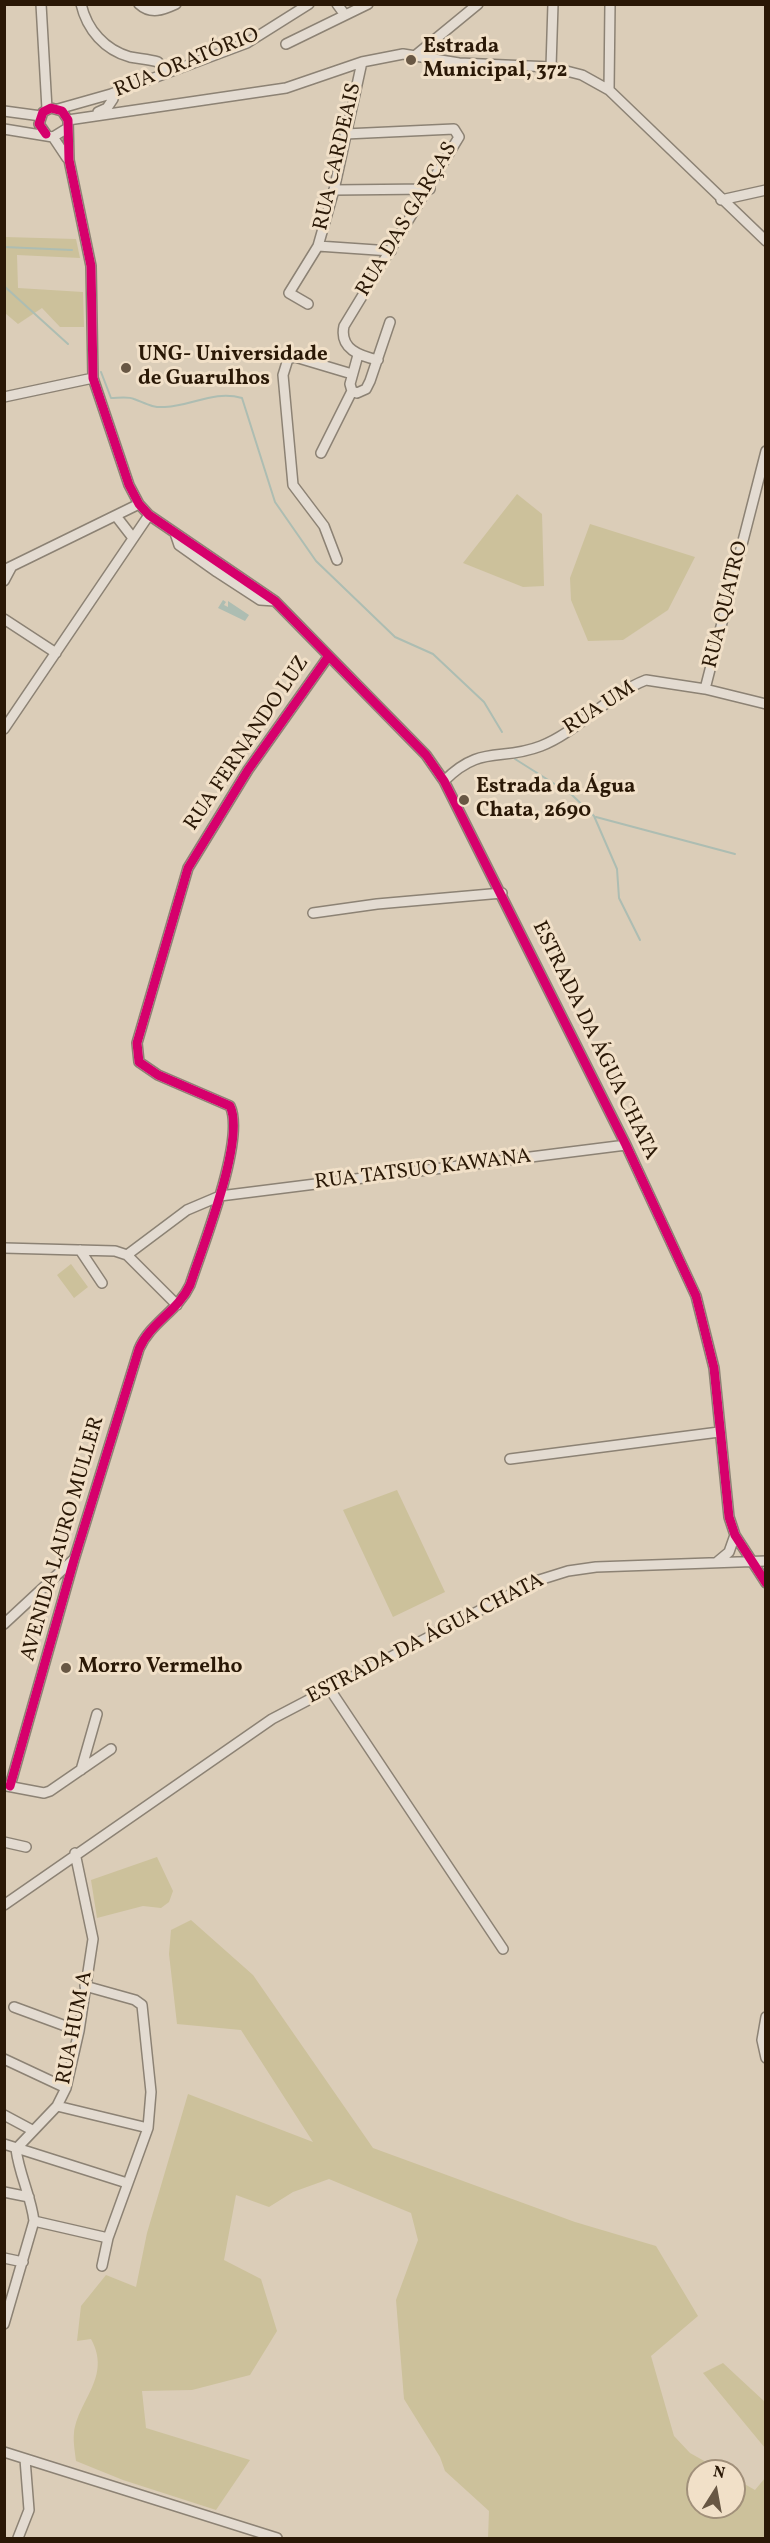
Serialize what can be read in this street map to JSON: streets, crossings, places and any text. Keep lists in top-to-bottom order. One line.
{"streets":{"street":["RUA ORATÓRIO","RUA CARDEAIS","RUA DAS GARÇAS","RUA QUATRO","RUA UM","RUA FERNANDO LUZ","ESTRADA DA ÁGUA CHATA","RUA TATSUO KAWANA","AVENIDA LAURO MULLER","RUA HUM A"]},"crossings":[["RUA ORATÓRIO","ESTRADA DA ÁGUA CHATA"],["RUA CARDEAIS","RUA DAS GARÇAS"],["RUA QUATRO","RUA UM"],["RUA UM","ESTRADA DA ÁGUA CHATA"],["RUA FERNANDO LUZ","ESTRADA DA ÁGUA CHATA"],["RUA FERNANDO LUZ","RUA TATSUO KAWANA"],["ESTRADA DA ÁGUA CHATA","RUA TATSUO KAWANA"],["ESTRADA DA ÁGUA CHATA","RUA HUM A"]],"places":["Estrada Municipal, 372","UNG- Universidade de Guarulhos","Estrada da Água Chata, 2690","Morro Vermelho"],"north":"top"}
